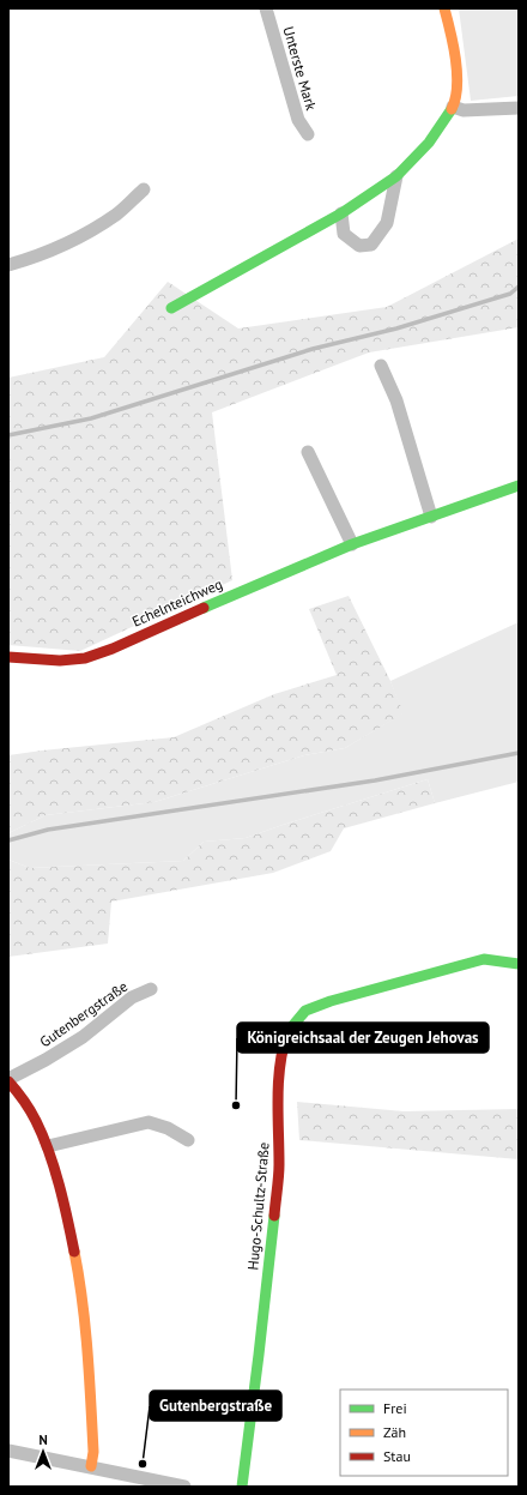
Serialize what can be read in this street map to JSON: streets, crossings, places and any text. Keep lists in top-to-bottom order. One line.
{"streets":{"street":["Unterste Mark","Echelnteichweg","Gutenbergstraße","Hugo-Schultz-Straße"]},"places":["Königreichsaal der Zeugen Jehovas","Gutenbergstraße"],"legend":["Frei","Zäh","Stau"],"north":"top"}
